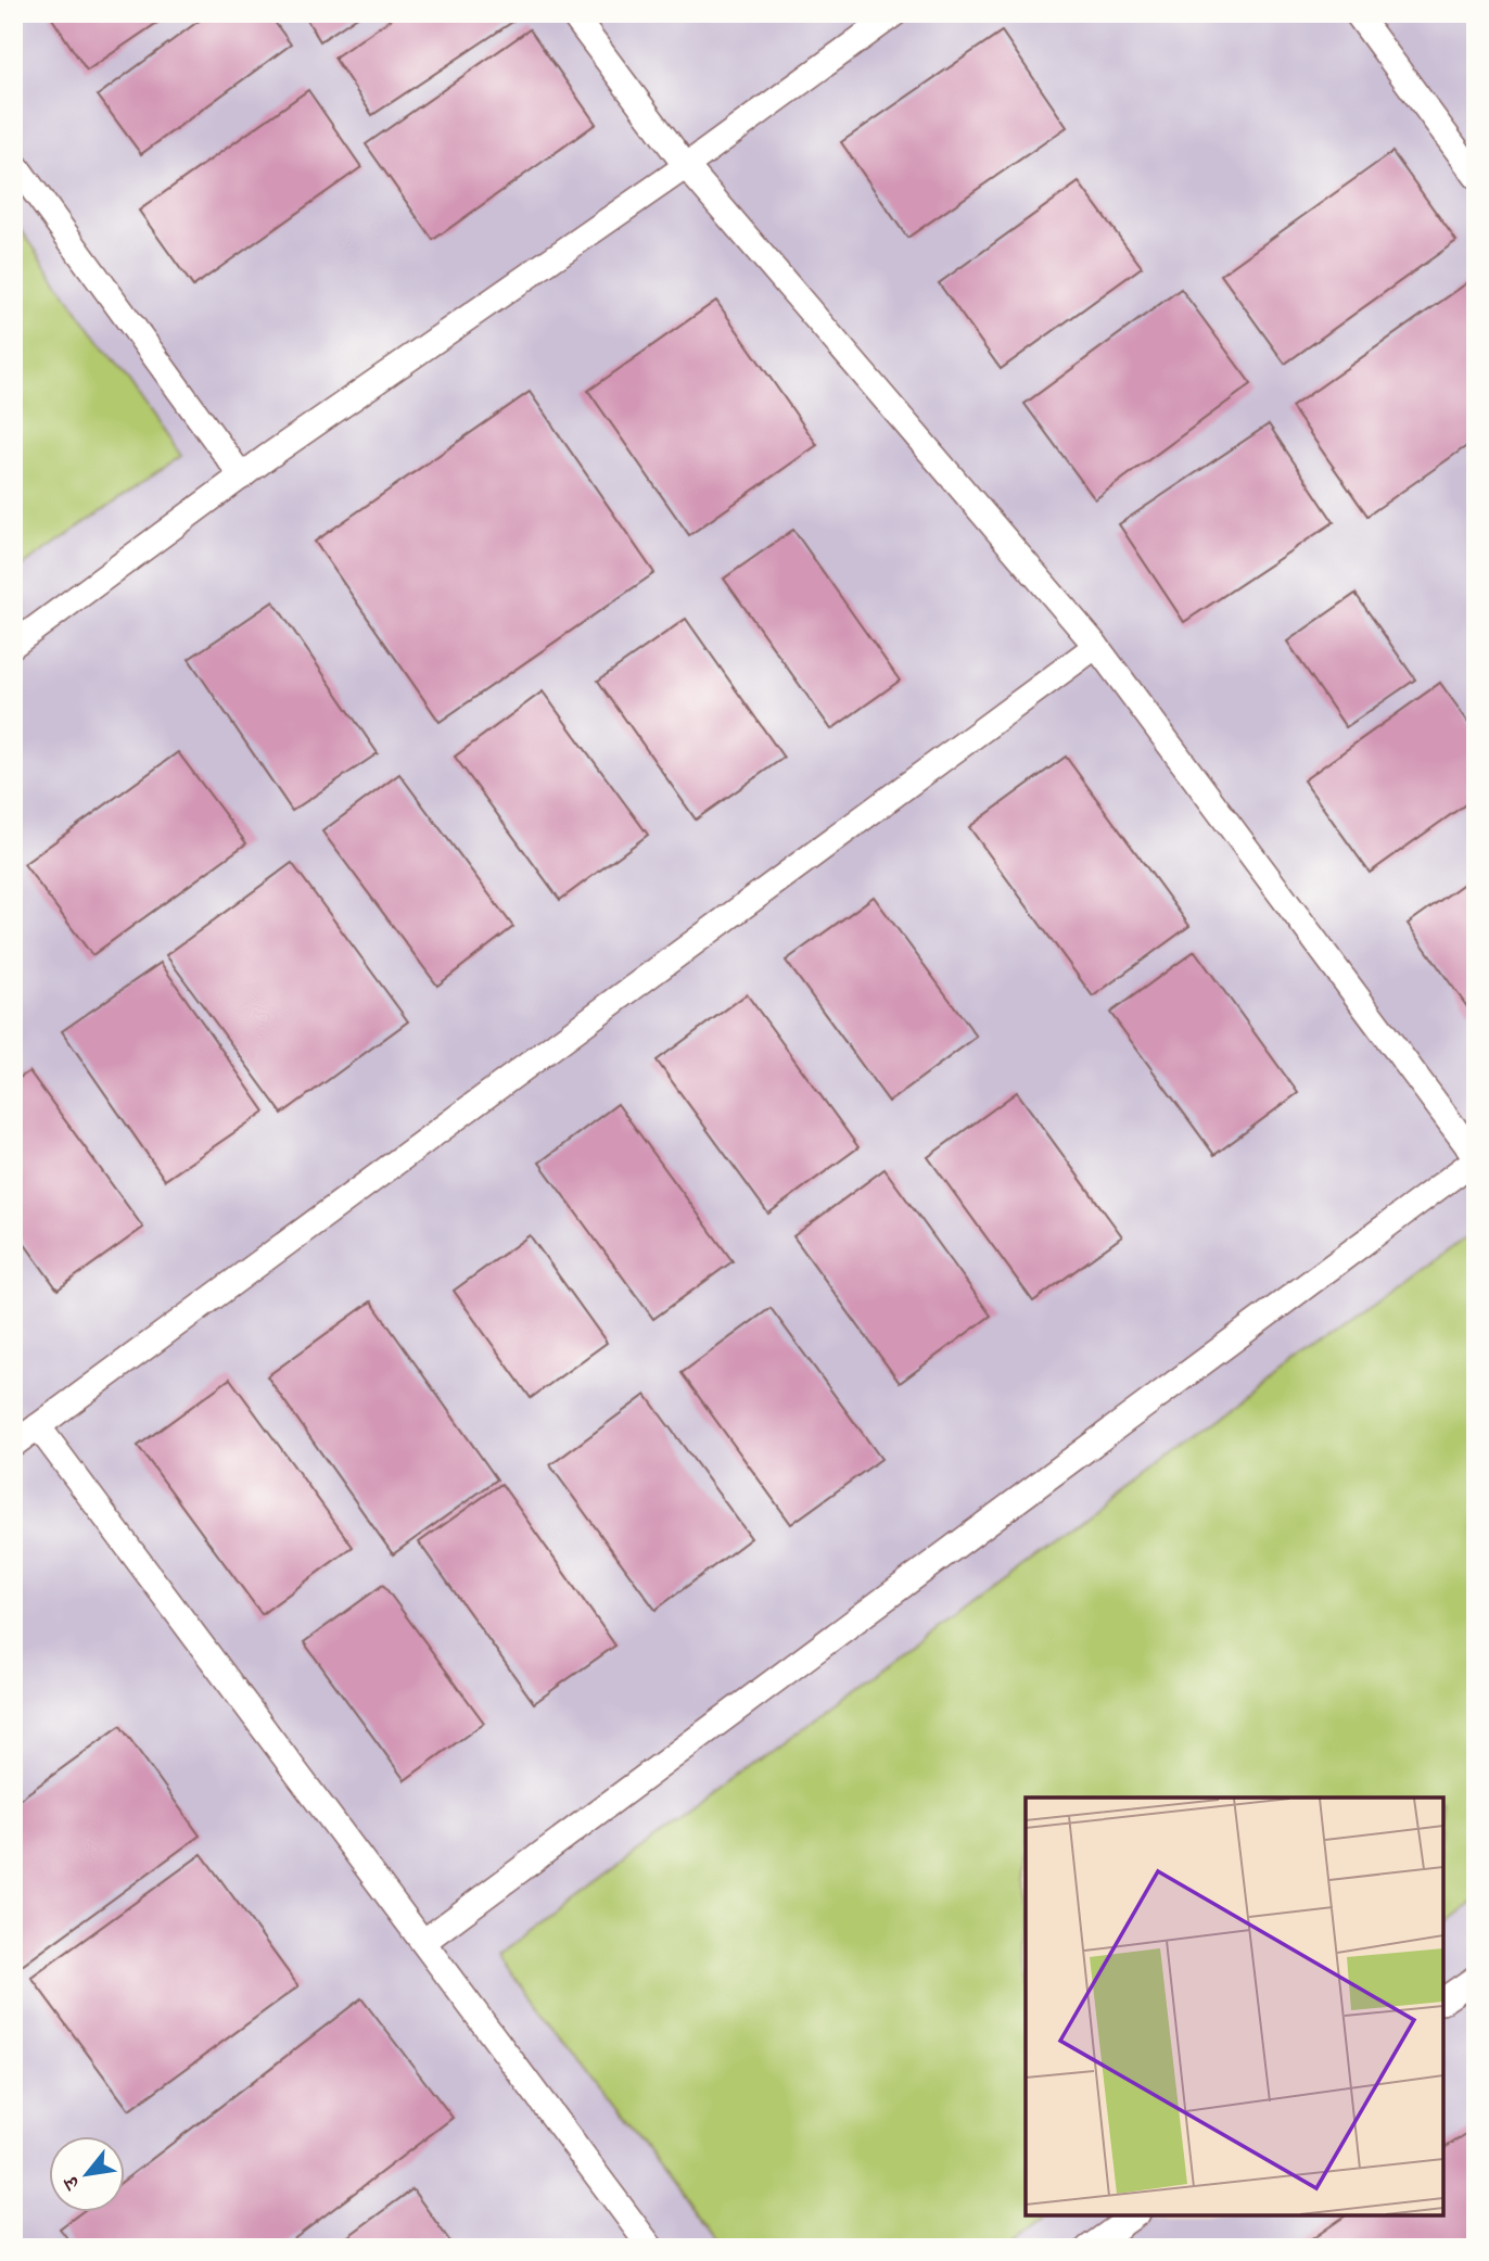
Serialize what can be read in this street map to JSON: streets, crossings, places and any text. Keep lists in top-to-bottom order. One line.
{"north":"bottom left"}
